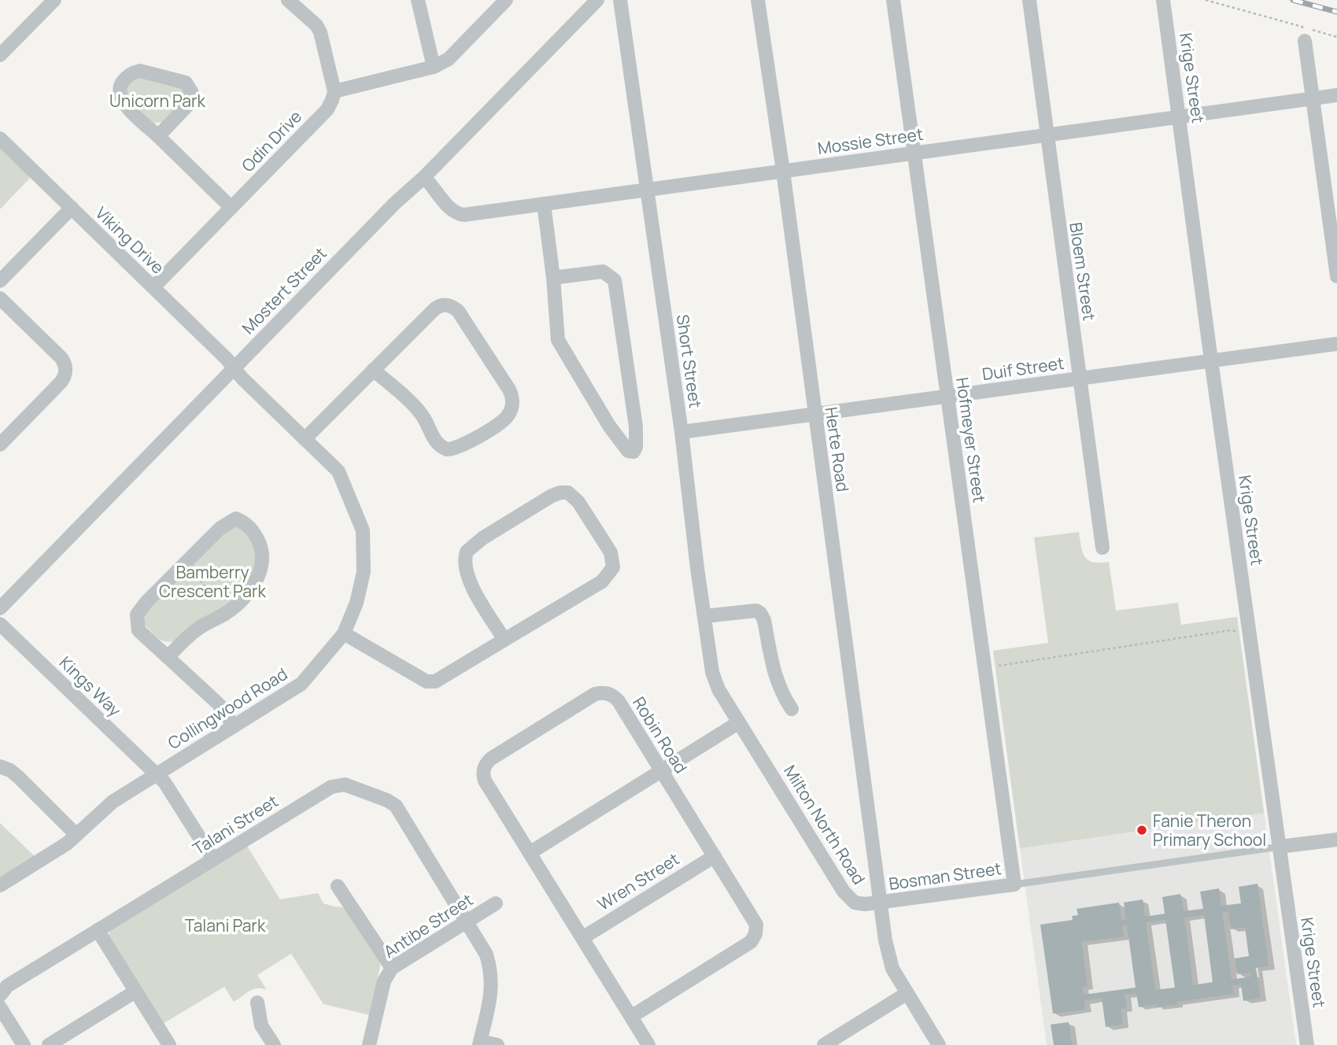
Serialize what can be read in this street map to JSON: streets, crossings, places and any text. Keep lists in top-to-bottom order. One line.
{"streets":{"street":["Krige Street","Odin Drive","Mossie Street","Viking Drive","Bloem Street","Mostert Street","Short Street","Duif Street","Hofmeyer Street","Herte Road","Kings Way","Collingwood Road","Robin Road","Talani Street","Milton North Road","Bosman Street","Wren Street","Antibe Street"]},"crossings":[["Krige Street","Mossie Street"],["Krige Street","Duif Street"],["Odin Drive","Viking Drive"],["Mossie Street","Bloem Street"],["Mossie Street","Mostert Street"],["Mossie Street","Short Street"],["Mossie Street","Hofmeyer Street"],["Mossie Street","Herte Road"],["Viking Drive","Mostert Street"],["Viking Drive","Collingwood Road"],["Bloem Street","Duif Street"],["Mostert Street","Collingwood Road"],["Short Street","Duif Street"],["Short Street","Milton North Road"],["Duif Street","Hofmeyer Street"],["Duif Street","Herte Road"],["Hofmeyer Street","Bosman Street"],["Herte Road","Milton North Road"],["Herte Road","Bosman Street"],["Kings Way","Collingwood Road"],["Kings Way","Talani Street"],["Robin Road","Wren Street"],["Talani Street","Antibe Street"],["Milton North Road","Bosman Street"]],"parks":["Unicorn Park","Bamberry Crescent Park","Talani Park"],"places":["Fanie Theron Primary School"]}
